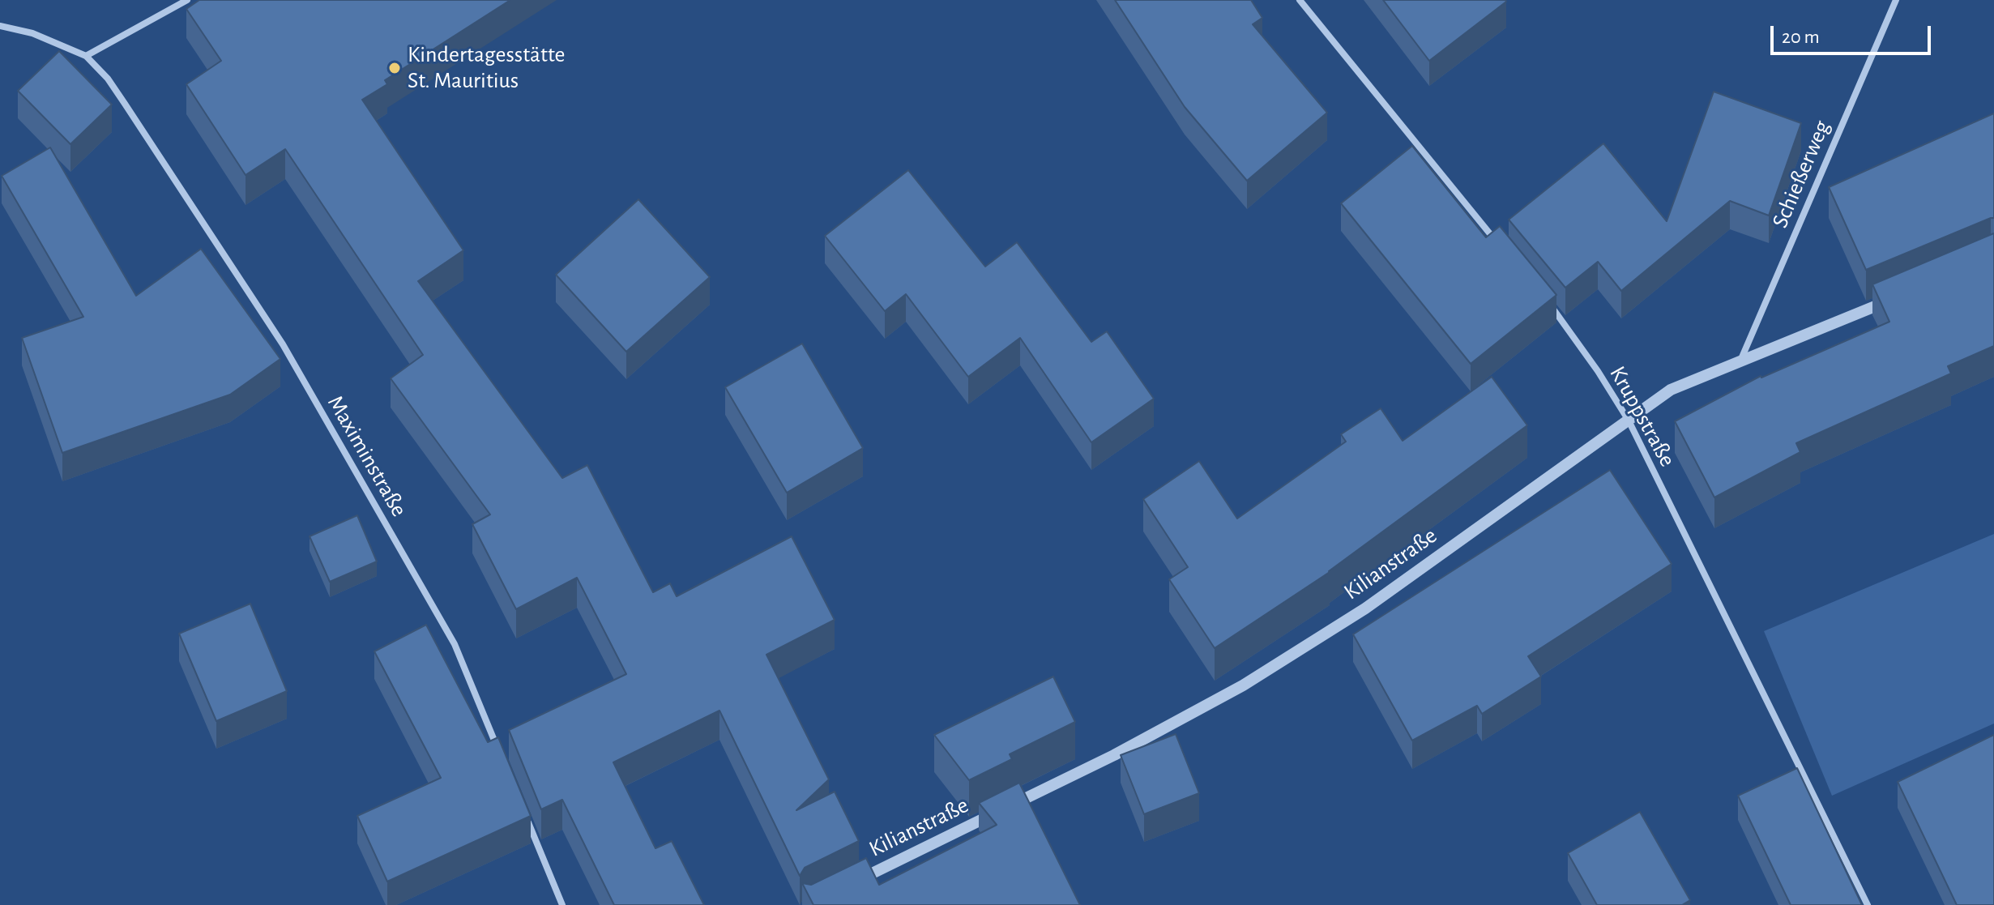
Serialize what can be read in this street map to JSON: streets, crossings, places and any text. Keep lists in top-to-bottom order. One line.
{"streets":{"street":["Schießerweg","Kruppstraße","Maximinstraße","Kilianstraße"]},"crossings":[["Schießerweg","Kilianstraße"],["Kruppstraße","Kilianstraße"]],"places":["Kindertagesstätte St. Mauritius"],"scale_bar":"20 m"}
